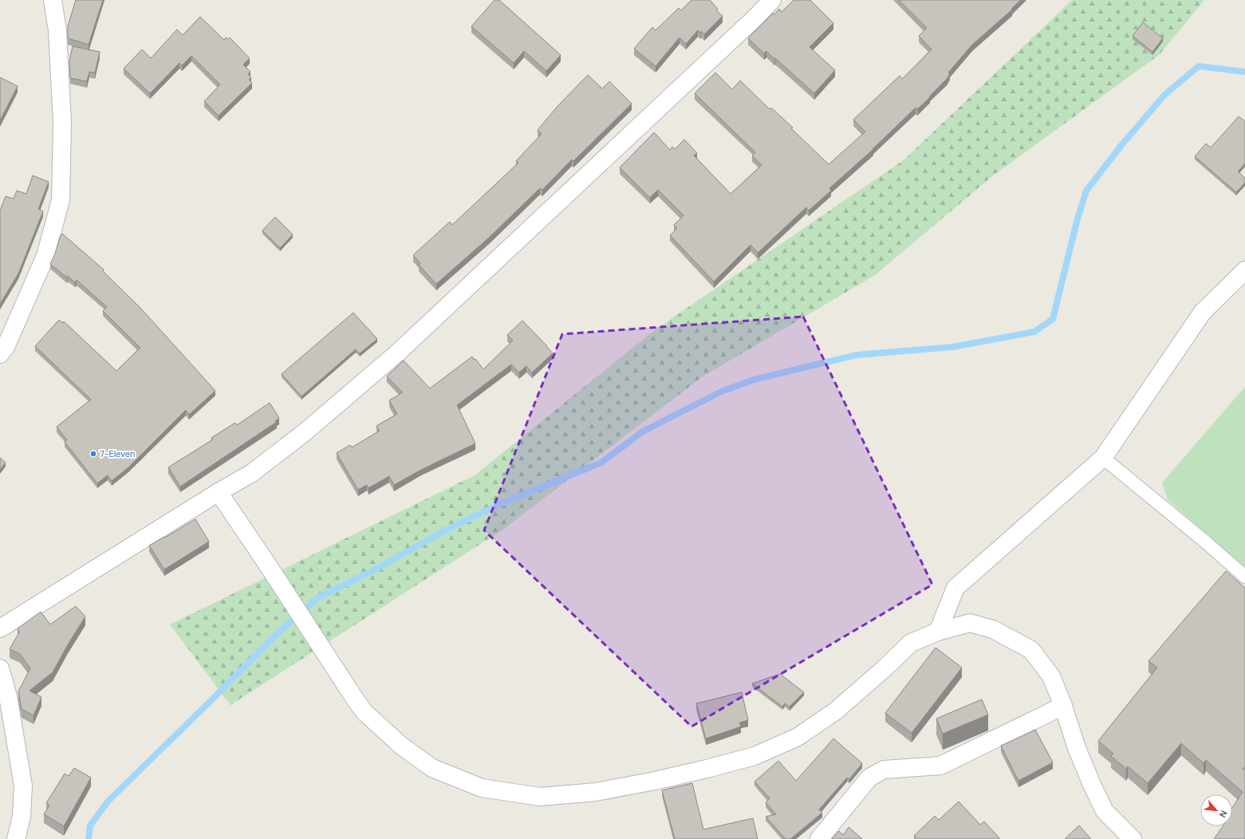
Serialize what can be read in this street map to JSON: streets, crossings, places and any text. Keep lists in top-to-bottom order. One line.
{"places":["7-Eleven"],"north":"bottom right"}
